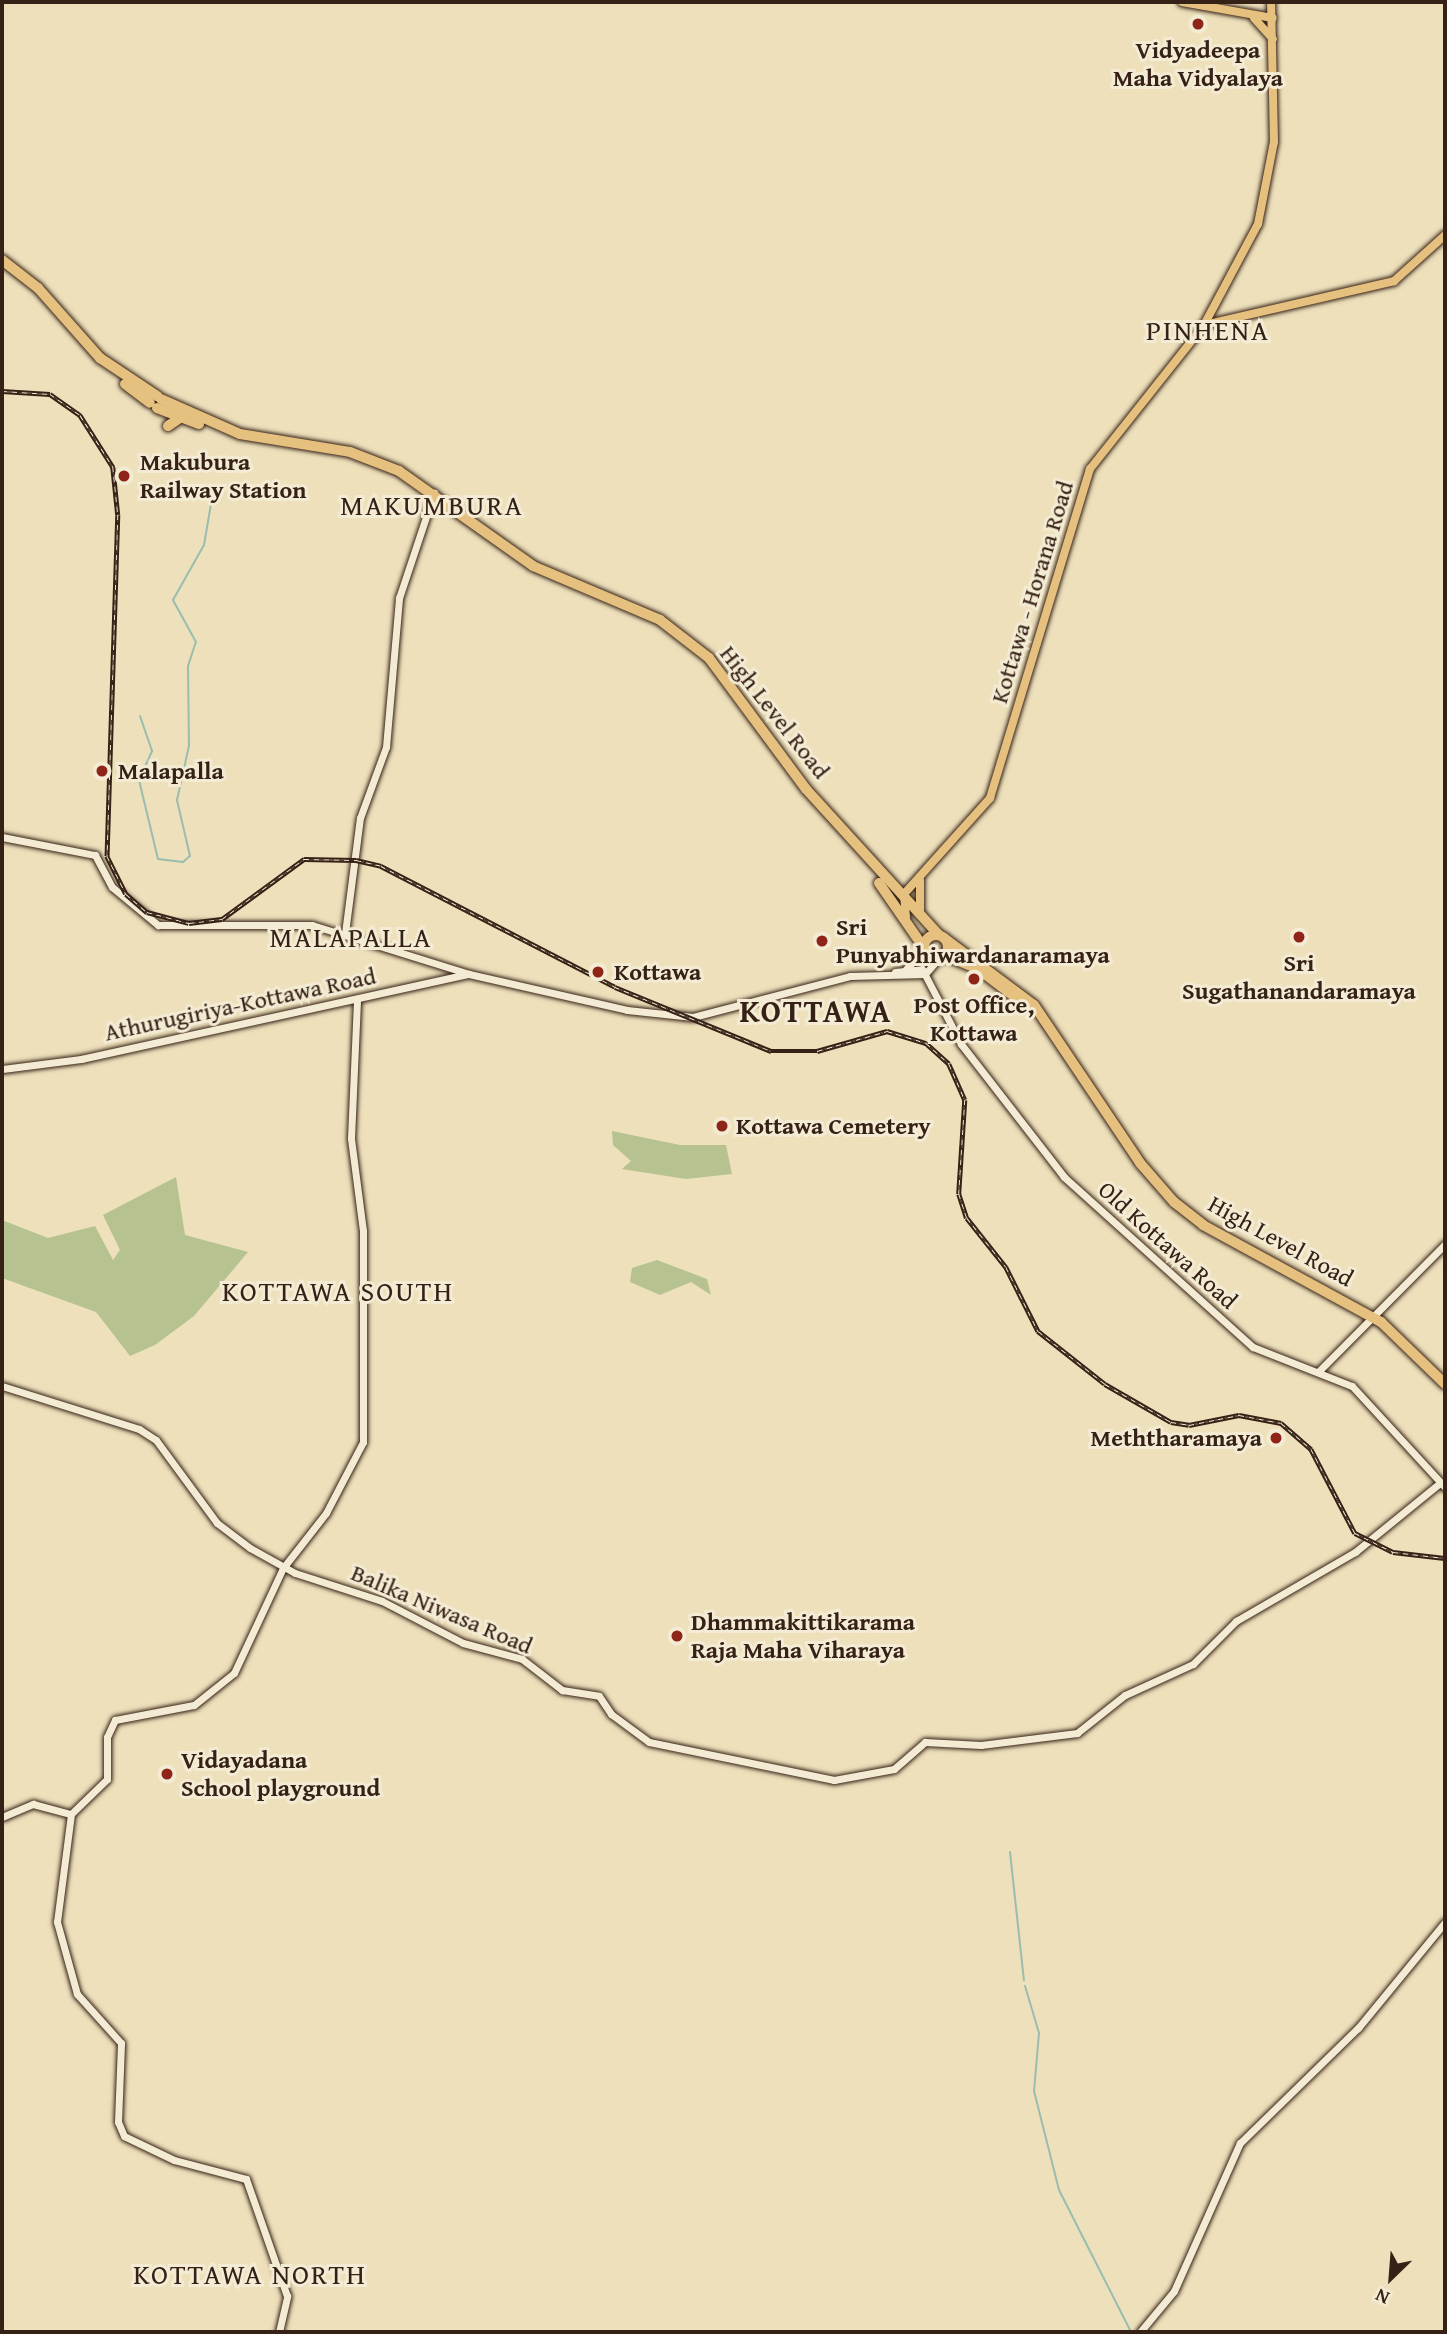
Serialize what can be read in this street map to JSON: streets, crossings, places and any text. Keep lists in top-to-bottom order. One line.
{"streets":{"highway":["High Level Road"],"main road":["Kottawa - Horana Road"],"street":["Athurugiriya-Kottawa Road","Old Kottawa Road","Balika Niwasa Road"]},"crossings":[["Kottawa - Horana Road","High Level Road"],["Athurugiriya-Kottawa Road","Old Kottawa Road"],["Old Kottawa Road","Balika Niwasa Road"]],"districts":["PINHENA","MAKUMBURA","MALAPALLA","KOTTAWA","KOTTAWA SOUTH","KOTTAWA NORTH"],"places":["Vidyadeepa Maha Vidyalaya","Makubura Railway Station","Malapalla","Sri Sugathanandaramaya","Sri Punyabhiwardanaramaya","Kottawa","Post Office, Kottawa","Kottawa Cemetery","Meththaramaya","Dhammakittikarama Raja Maha Viharaya","Vidayadana School playground"],"north":"bottom left"}
